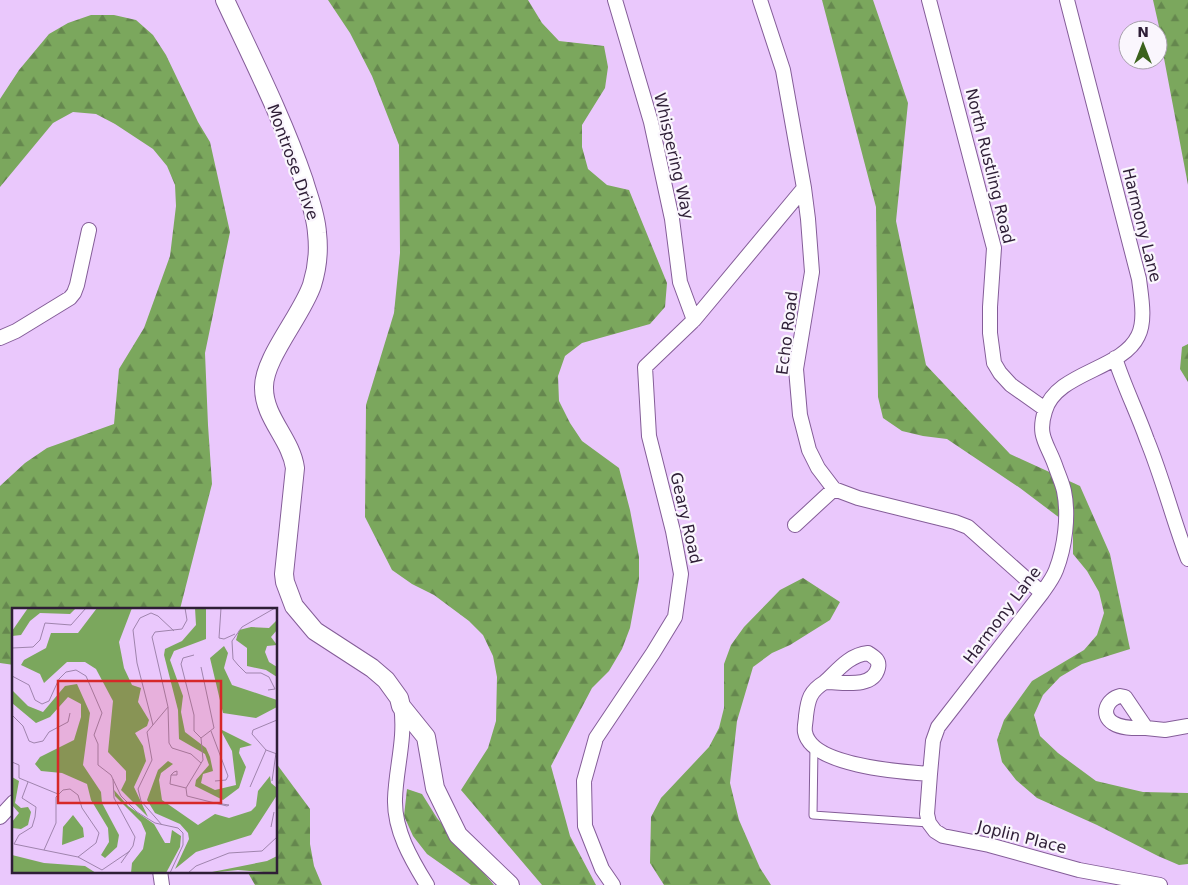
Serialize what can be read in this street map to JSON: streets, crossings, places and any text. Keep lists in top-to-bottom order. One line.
{"streets":{"street":["Whispering Way","Montrose Drive","North Rustling Road","Harmony Lane","Echo Road","Geary Road","Joplin Place"]},"crossings":[["Whispering Way","Geary Road"],["North Rustling Road","Harmony Lane"],["Echo Road","Geary Road"]],"north":"top"}
